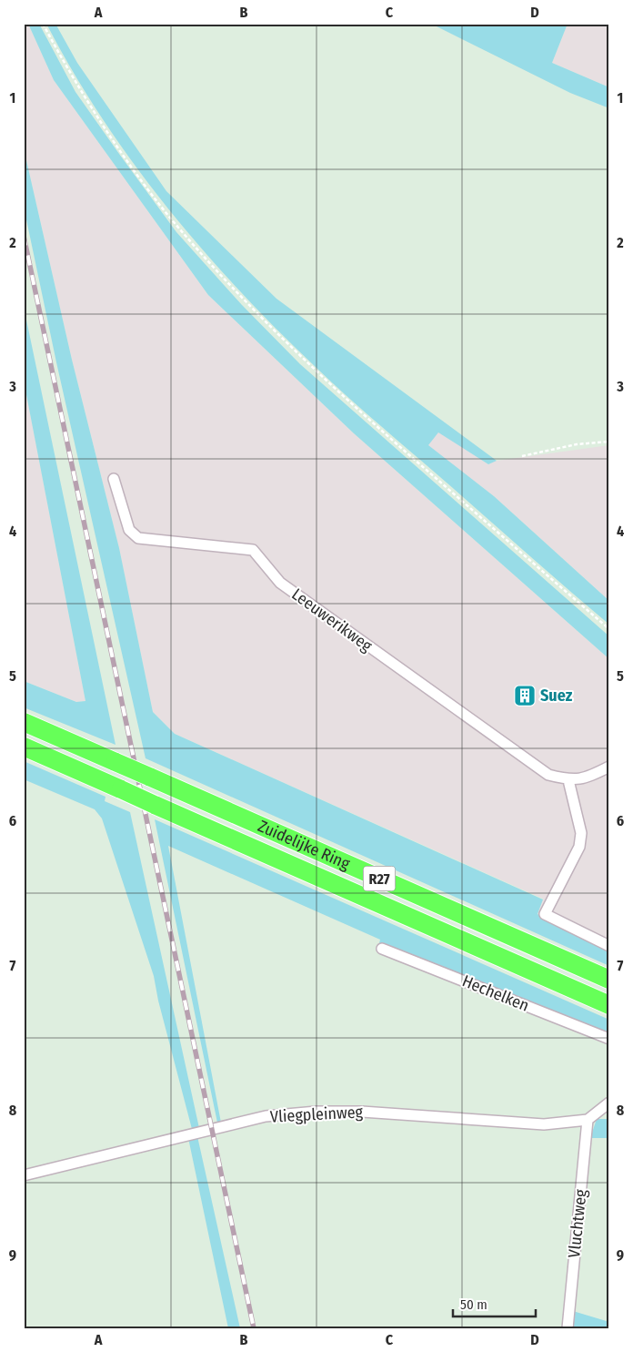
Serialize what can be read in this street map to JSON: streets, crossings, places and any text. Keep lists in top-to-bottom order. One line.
{"streets":{"highway":["Zuidelijke Ring","R27"],"street":["Leeuwerikweg","Hechelken","Vliegpleinweg","Vluchtweg"]},"crossings":[["Vliegpleinweg","Vluchtweg"]],"places":{"building":["Suez"]},"scale_bar":"50 m","grid":{"columns":["A","B","C","D"],"rows":["1","2","3","4","5","6","7","8","9"]}}
